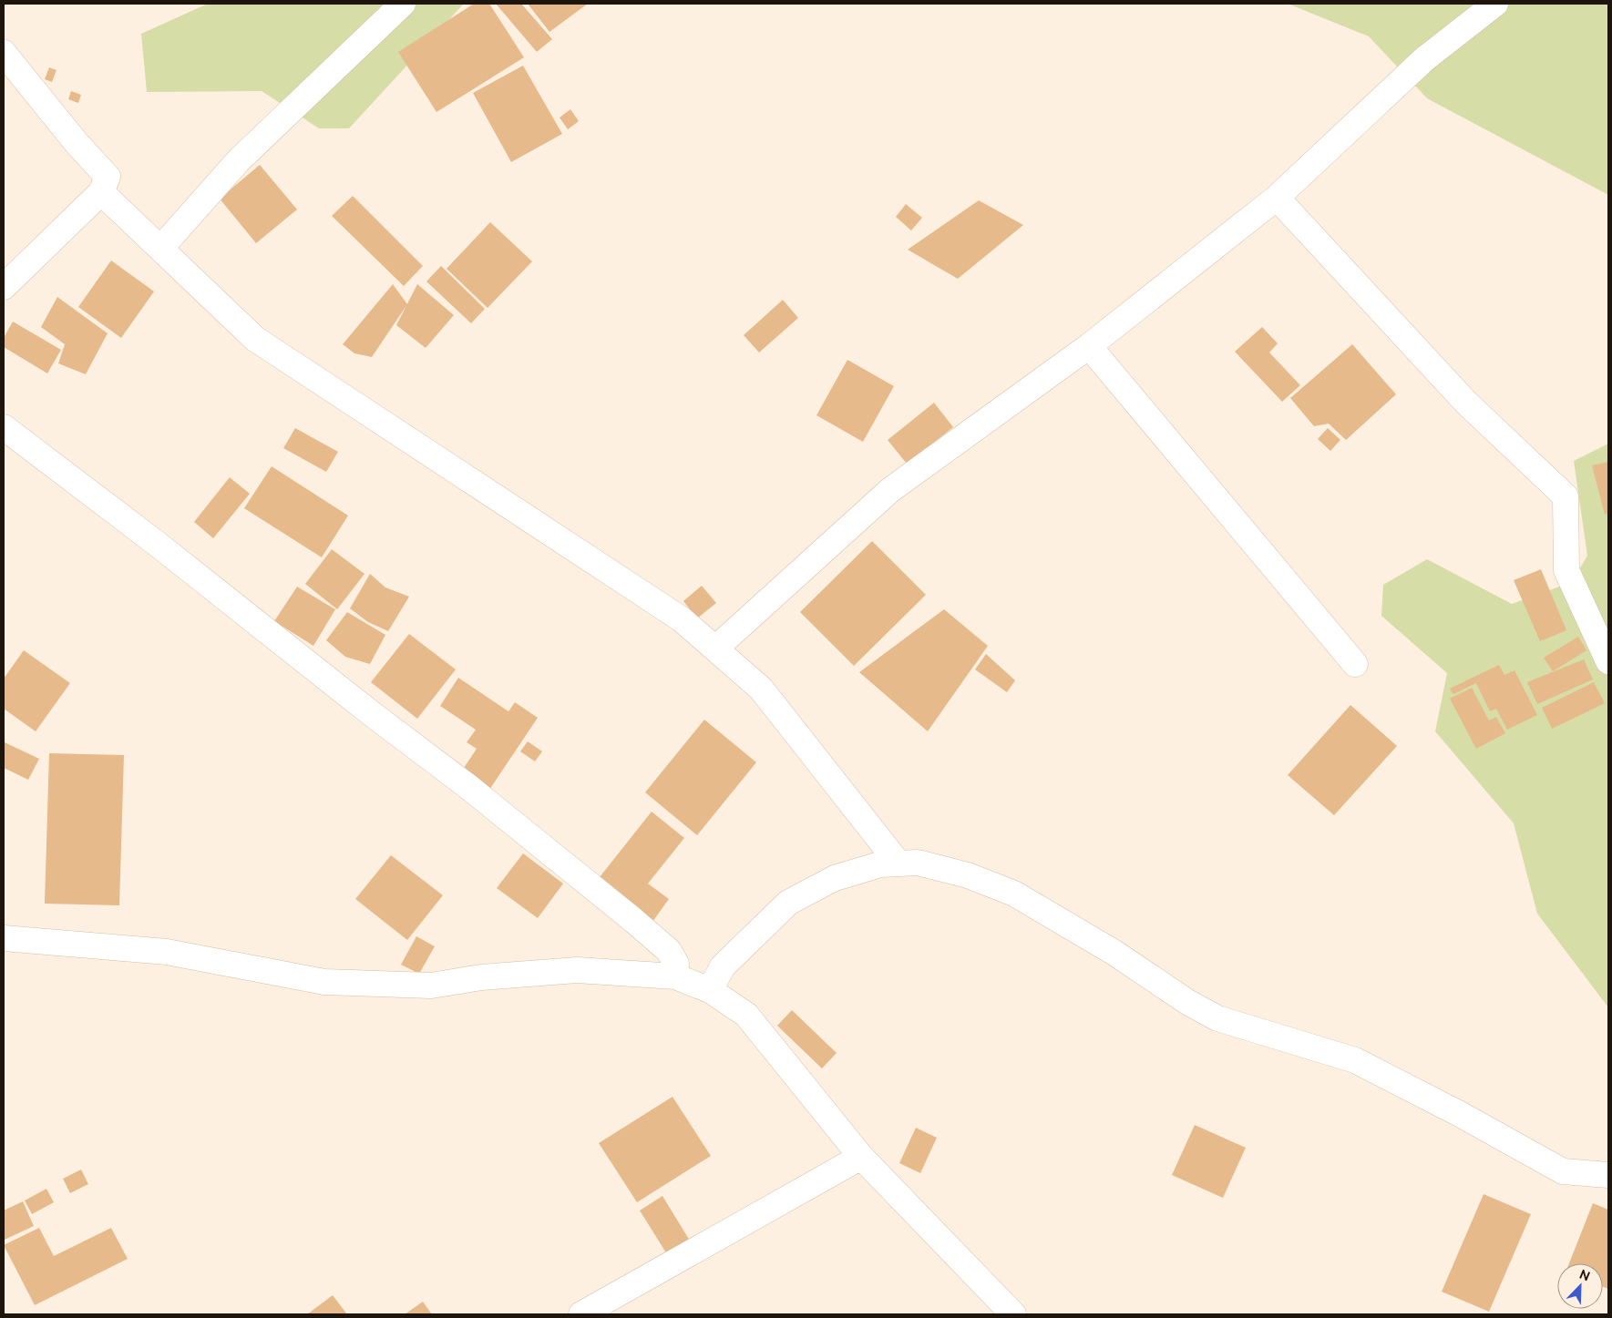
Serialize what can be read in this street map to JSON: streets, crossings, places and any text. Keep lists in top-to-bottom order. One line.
{"north":"top right"}
